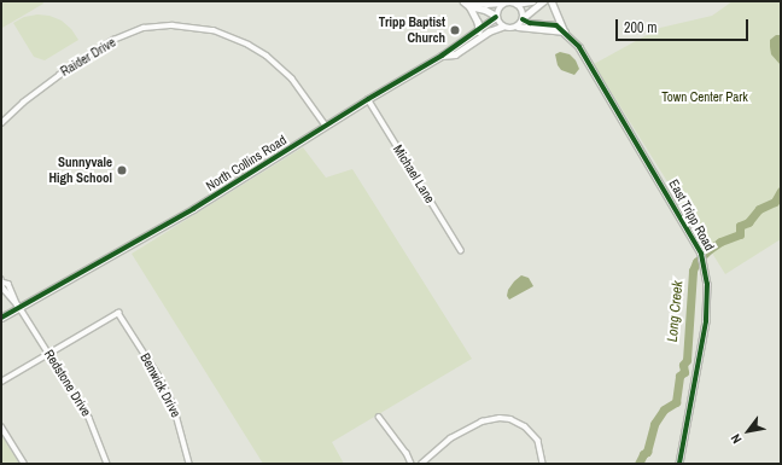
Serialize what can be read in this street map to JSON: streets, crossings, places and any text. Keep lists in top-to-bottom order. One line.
{"streets":{"street":["Raider Drive","North Collins Road","Michael Lane","East Tripp Road","Redstone Drive","Benwick Drive"]},"crossings":[["Raider Drive","North Collins Road"],["North Collins Road","Michael Lane"],["North Collins Road","East Tripp Road"],["North Collins Road","Redstone Drive"],["Redstone Drive","Benwick Drive"]],"water":["Long Creek"],"parks":["Town Center Park"],"places":["Tripp Baptist Church","Sunnyvale High School"],"scale_bar":"200 m","north":"bottom left"}
